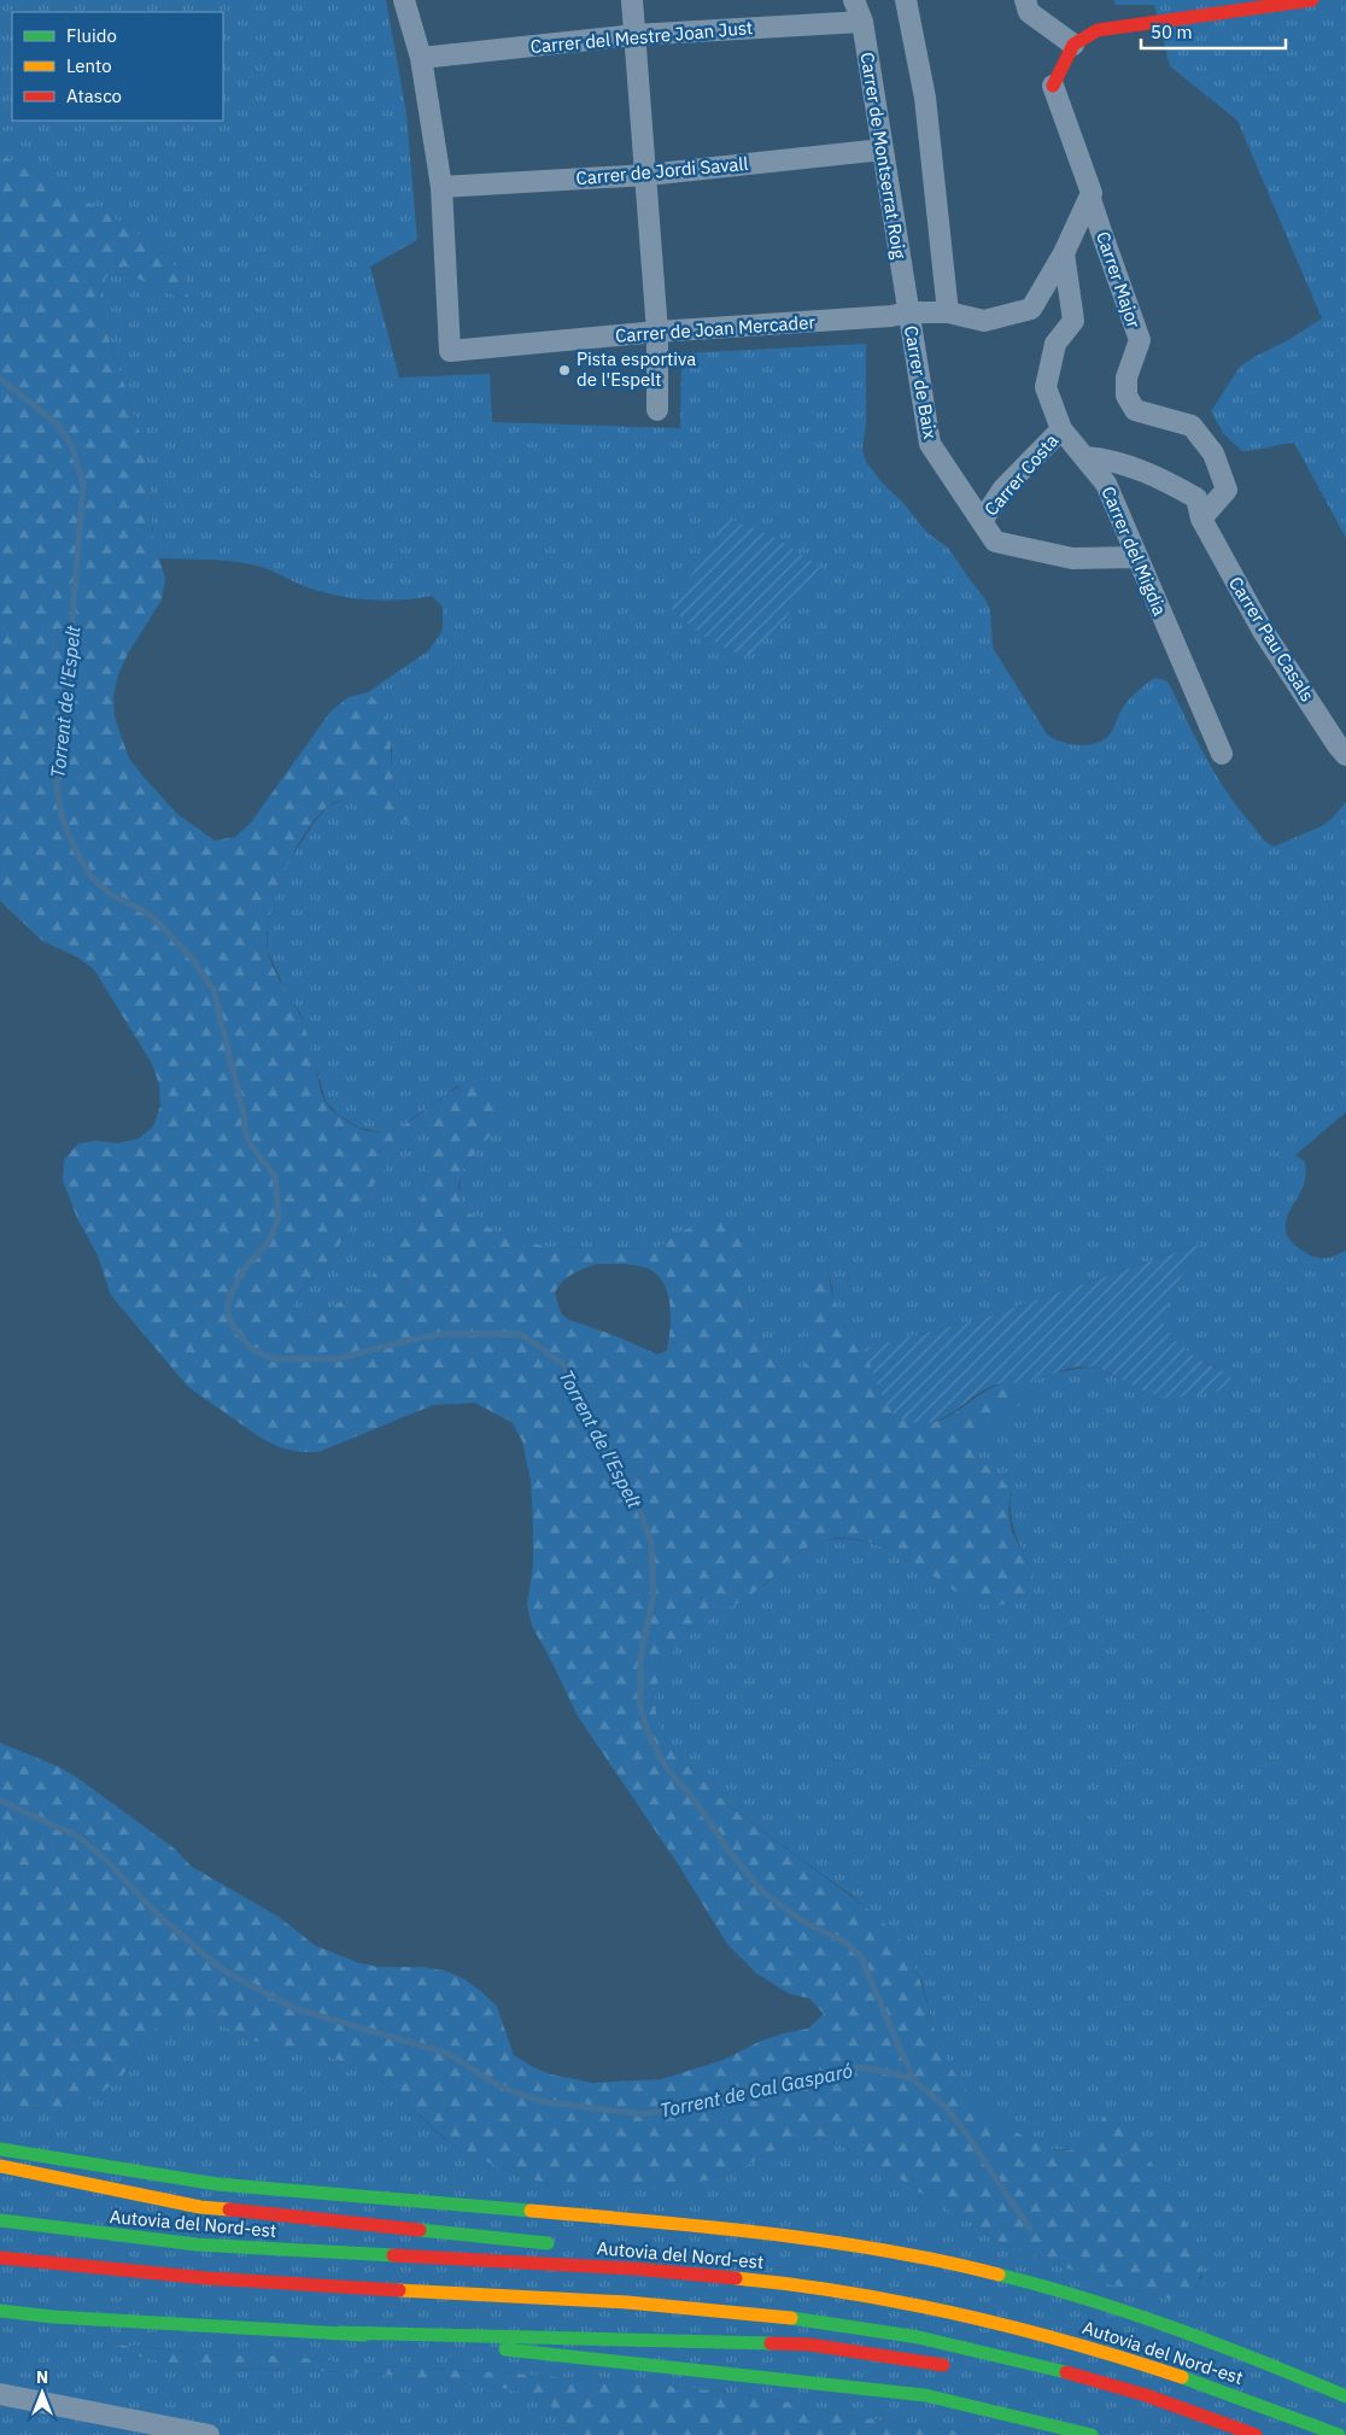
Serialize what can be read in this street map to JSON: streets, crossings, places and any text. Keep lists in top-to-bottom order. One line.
{"streets":{"main road":["Autovia del Nord-est"],"street":["Carrer del Mestre Joan Just","Carrer de Montserrat Roig","Carrer de Jordi Savall","Carrer Major","Carrer de Joan Mercader","Carrer de Baix","Carrer Costa","Carrer del Migdia","Carrer Pau Casals"]},"crossings":[["Carrer del Mestre Joan Just","Carrer de Montserrat Roig"],["Carrer de Montserrat Roig","Carrer de Jordi Savall"],["Carrer de Montserrat Roig","Carrer de Joan Mercader"],["Carrer de Montserrat Roig","Carrer de Baix"],["Carrer de Jordi Savall","Carrer de Joan Mercader"],["Carrer Major","Carrer de Joan Mercader"],["Carrer Major","Carrer del Migdia"],["Carrer Major","Carrer Pau Casals"],["Carrer de Joan Mercader","Carrer de Baix"],["Carrer de Baix","Carrer Costa"],["Carrer de Baix","Carrer del Migdia"],["Carrer Costa","Carrer del Migdia"],["Carrer del Migdia","Carrer Pau Casals"]],"water":["Torrent de l'Espelt","Torrent de Cal Gasparó"],"places":["Pista esportiva de l'Espelt"],"legend":["Fluido","Lento","Atasco"],"scale_bar":"50 m","north":"top"}
